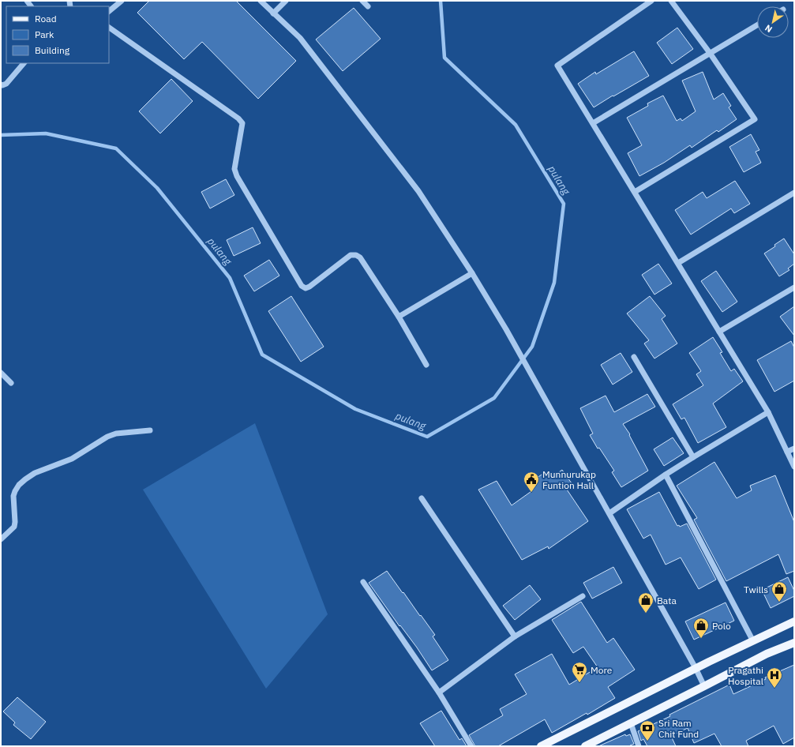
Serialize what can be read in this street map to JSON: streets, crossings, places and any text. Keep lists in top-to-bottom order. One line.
{"water":["pulang"],"places":{"public building":["Munnurukap Funtion Hall"],"shop":["Twills","Bata","Polo"],"supermarket":["More"],"hospital":["Pragathi Hospital"],"bank":["Sri Ram Chit Fund"]},"legend":["Road","Park","Building"],"north":"bottom left"}
